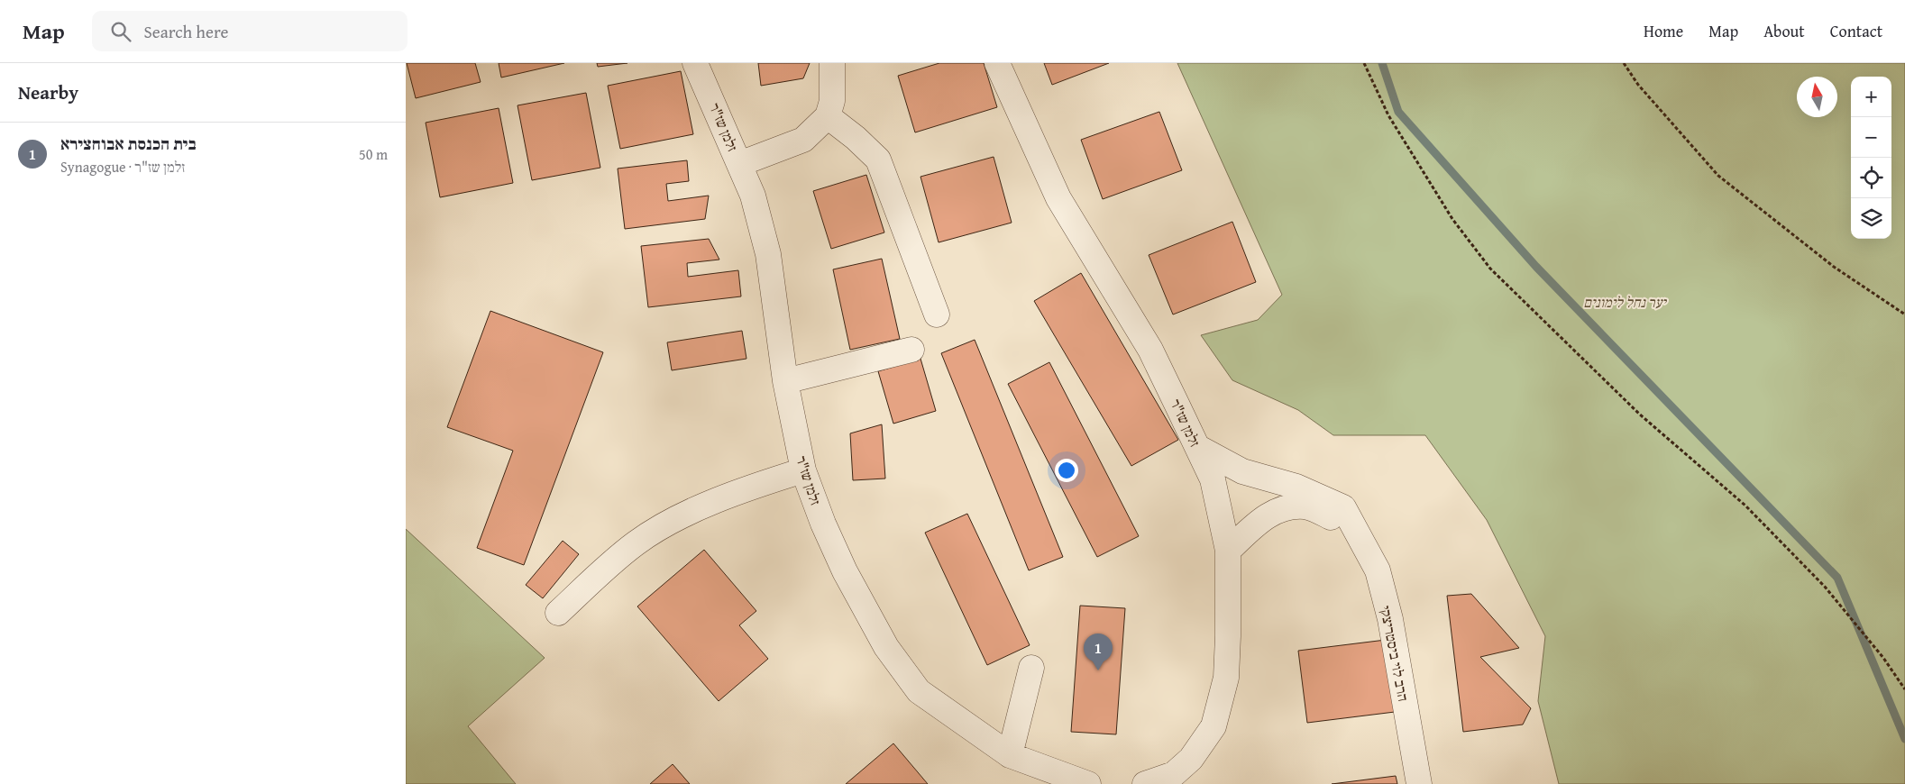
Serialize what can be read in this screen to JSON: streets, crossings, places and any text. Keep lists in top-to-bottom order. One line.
{"streets":{"street":["זלמן שז\"ר","הרב לוי ביסטריצקי"]},"crossings":[["זלמן שז\"ר","הרב לוי ביסטריצקי"]],"parks":["יער נחל לימונים"],"north":"top","page":{"header":"Map","search":"Search here","nav":["Home","Map","About","Contact"],"heading":"Nearby","map_buttons":["+","−"],"list":[{"mark":"1","name":"בית הכנסת אבוחצירא","note":"Synagogue · זלמן שז\"ר","value":"50 m"}],"pins":"1"}}
